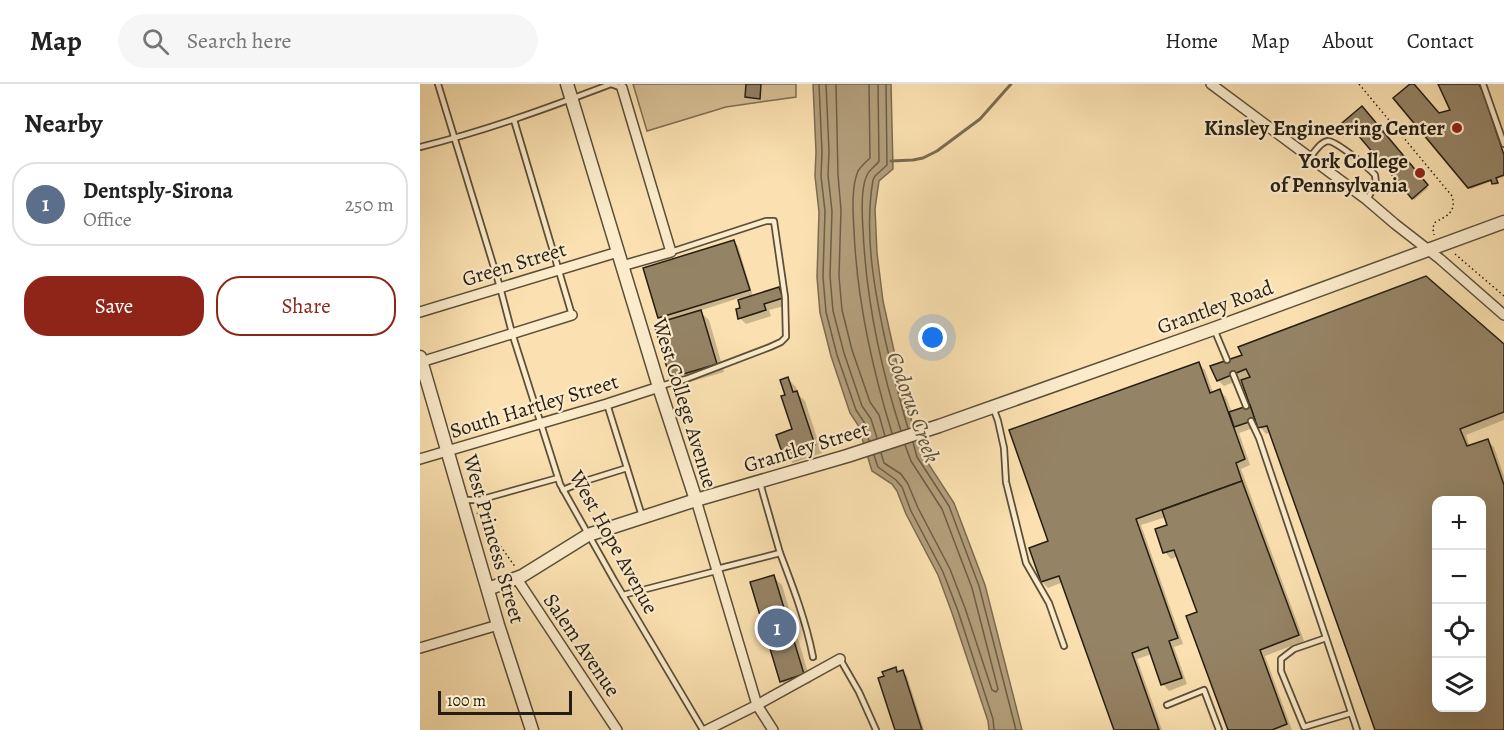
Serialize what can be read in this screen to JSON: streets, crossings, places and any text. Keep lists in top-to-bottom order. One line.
{"streets":{"street":["Green Street","Grantley Road","West College Avenue","South Hartley Street","Grantley Street","West Princess Street","Salem Avenue"],"lane":["West Hope Avenue"]},"crossings":[["Green Street","West College Avenue"],["Green Street","West Hope Avenue"],["Grantley Road","Grantley Street"],["West College Avenue","South Hartley Street"],["West College Avenue","Grantley Street"],["South Hartley Street","West Princess Street"],["South Hartley Street","West Hope Avenue"],["Grantley Street","West Princess Street"],["Grantley Street","West Hope Avenue"],["Grantley Street","Salem Avenue"]],"water":["Codorus Creek"],"places":["Kinsley Engineering Center","York College of Pennsylvania"],"scale_bar":"100 m","page":{"header":"Map","search":"Search here","nav":["Home","Map","About","Contact"],"heading":"Nearby","list":[{"mark":"1","name":"Dentsply-Sirona","note":"Office","value":"250 m"}],"buttons":["Save","Share"],"map_buttons":["+","−"],"pins":"1","scale":"100 m"}}
